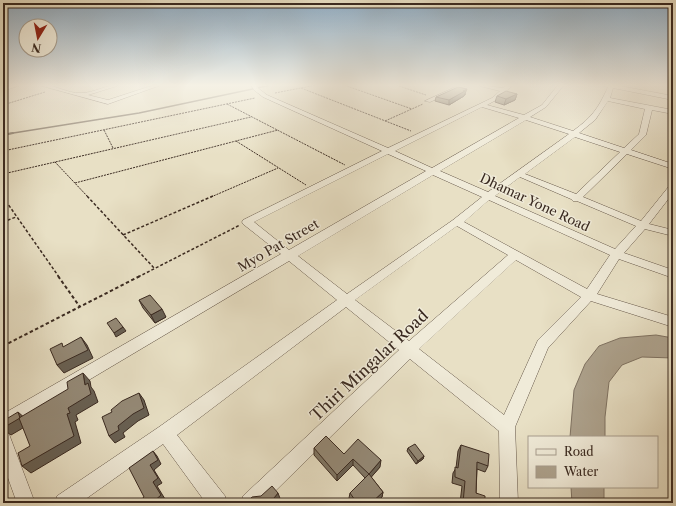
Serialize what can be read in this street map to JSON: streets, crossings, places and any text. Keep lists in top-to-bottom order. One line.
{"streets":{"street":["Dhamar Yone Road","Myo Pat Street","Thiri Mingalar Road"]},"crossings":[["Dhamar Yone Road","Myo Pat Street"]],"legend":["Road","Water"],"north":"bottom"}
